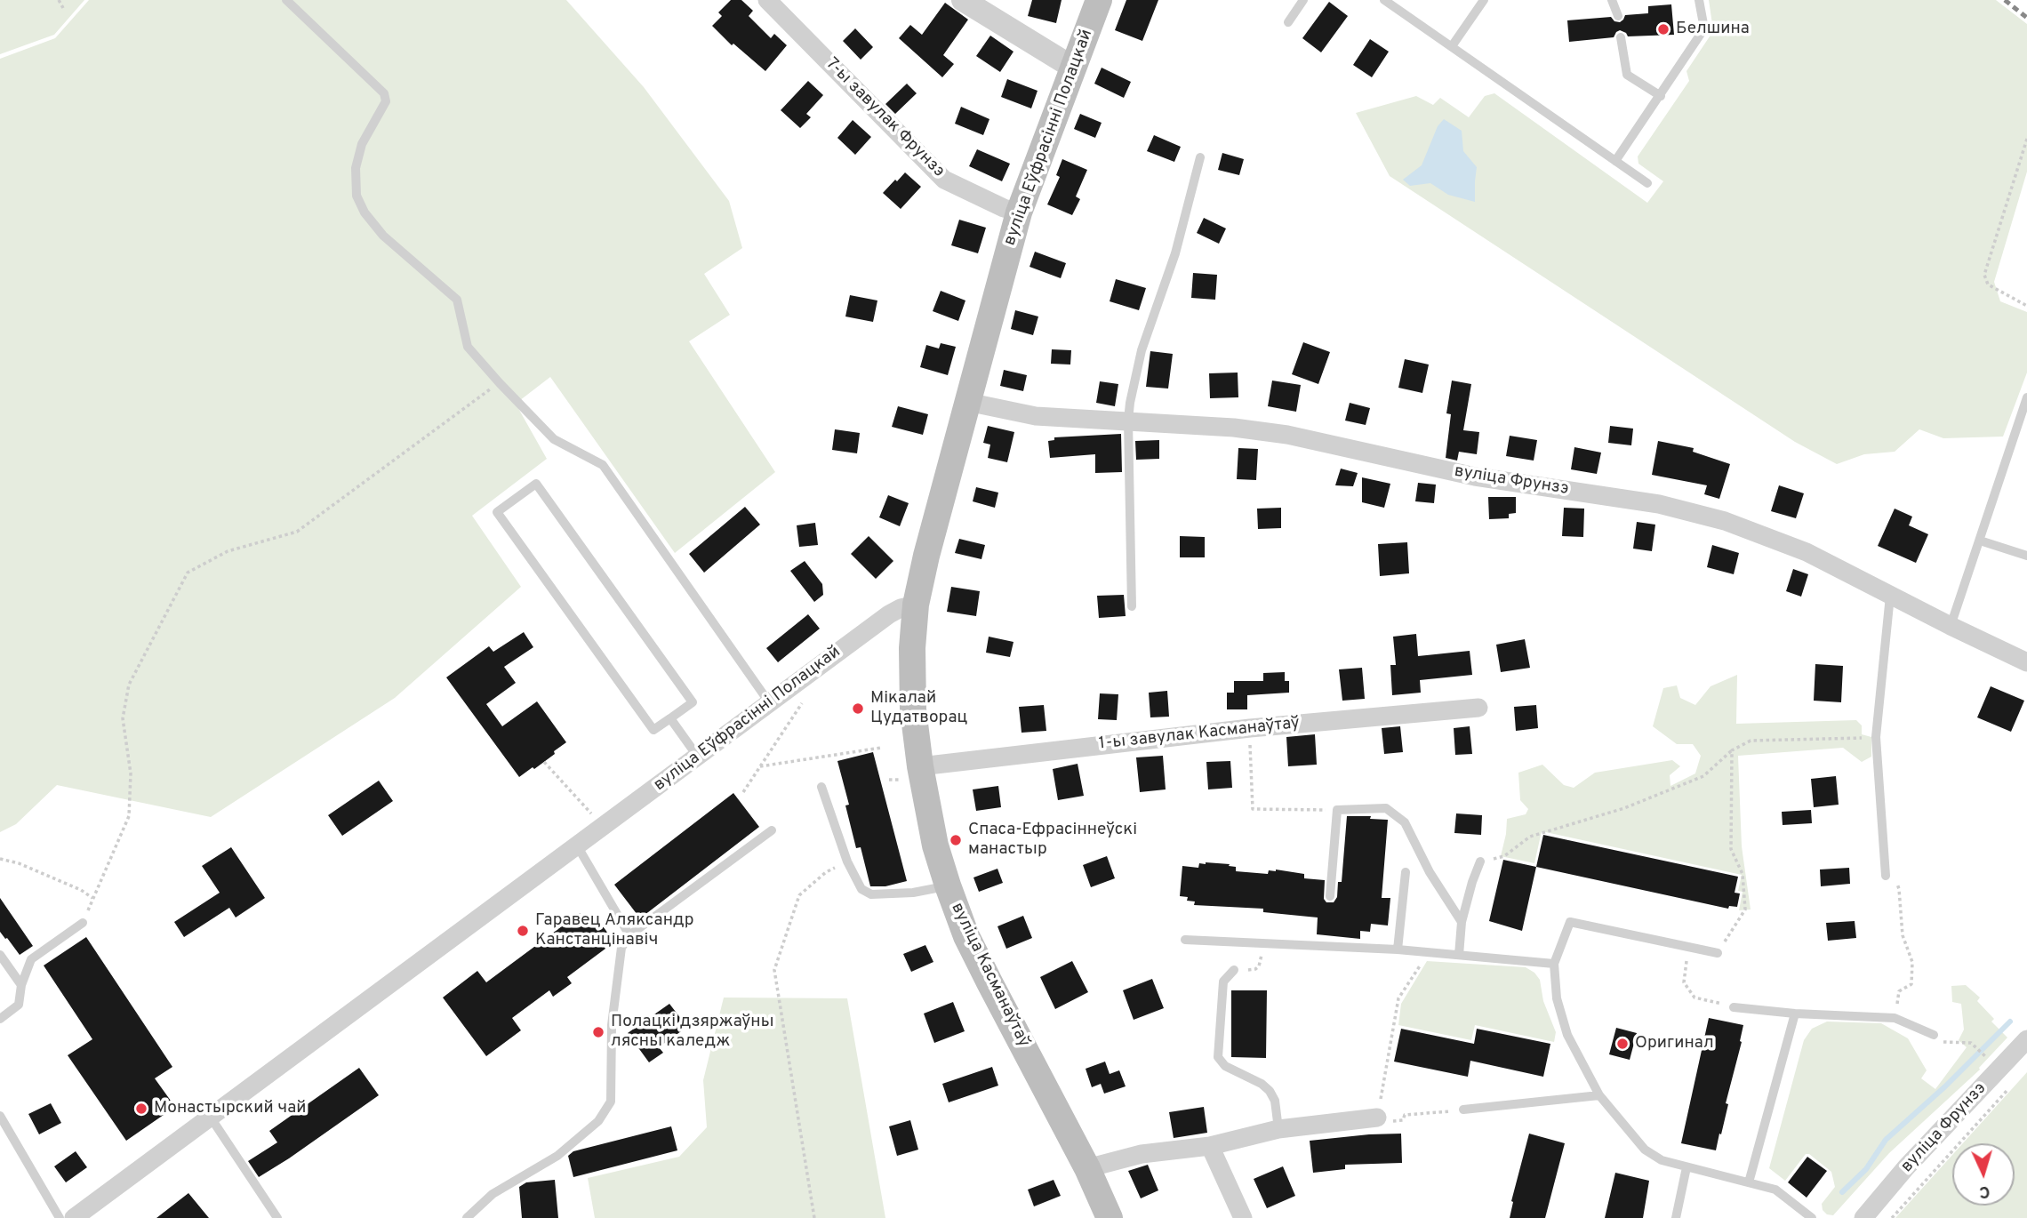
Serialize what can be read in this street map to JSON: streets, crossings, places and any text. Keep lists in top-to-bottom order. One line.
{"streets":{"main road":["вуліца Еўфрасінні Полацкай","вуліца Касманаўтаў"],"street":["7-ы завулак Фрунзэ","вуліца Фрунзэ","1-ы завулак Касманаўтаў"]},"crossings":[["7-ы завулак Фрунзэ","вуліца Еўфрасінні Полацкай"],["вуліца Еўфрасінні Полацкай","вуліца Фрунзэ"],["вуліца Еўфрасінні Полацкай","вуліца Касманаўтаў"],["1-ы завулак Касманаўтаў","вуліца Касманаўтаў"]],"places":["Белшина","Мікалай Цудатворац","Спаса-Ефрасіннеўскі манастыр","Гаравец Аляксандр Канстанцінавіч","Полацкі дзяржаўны лясны каледж","Оригинал","Монастырский чай"],"north":"bottom"}
